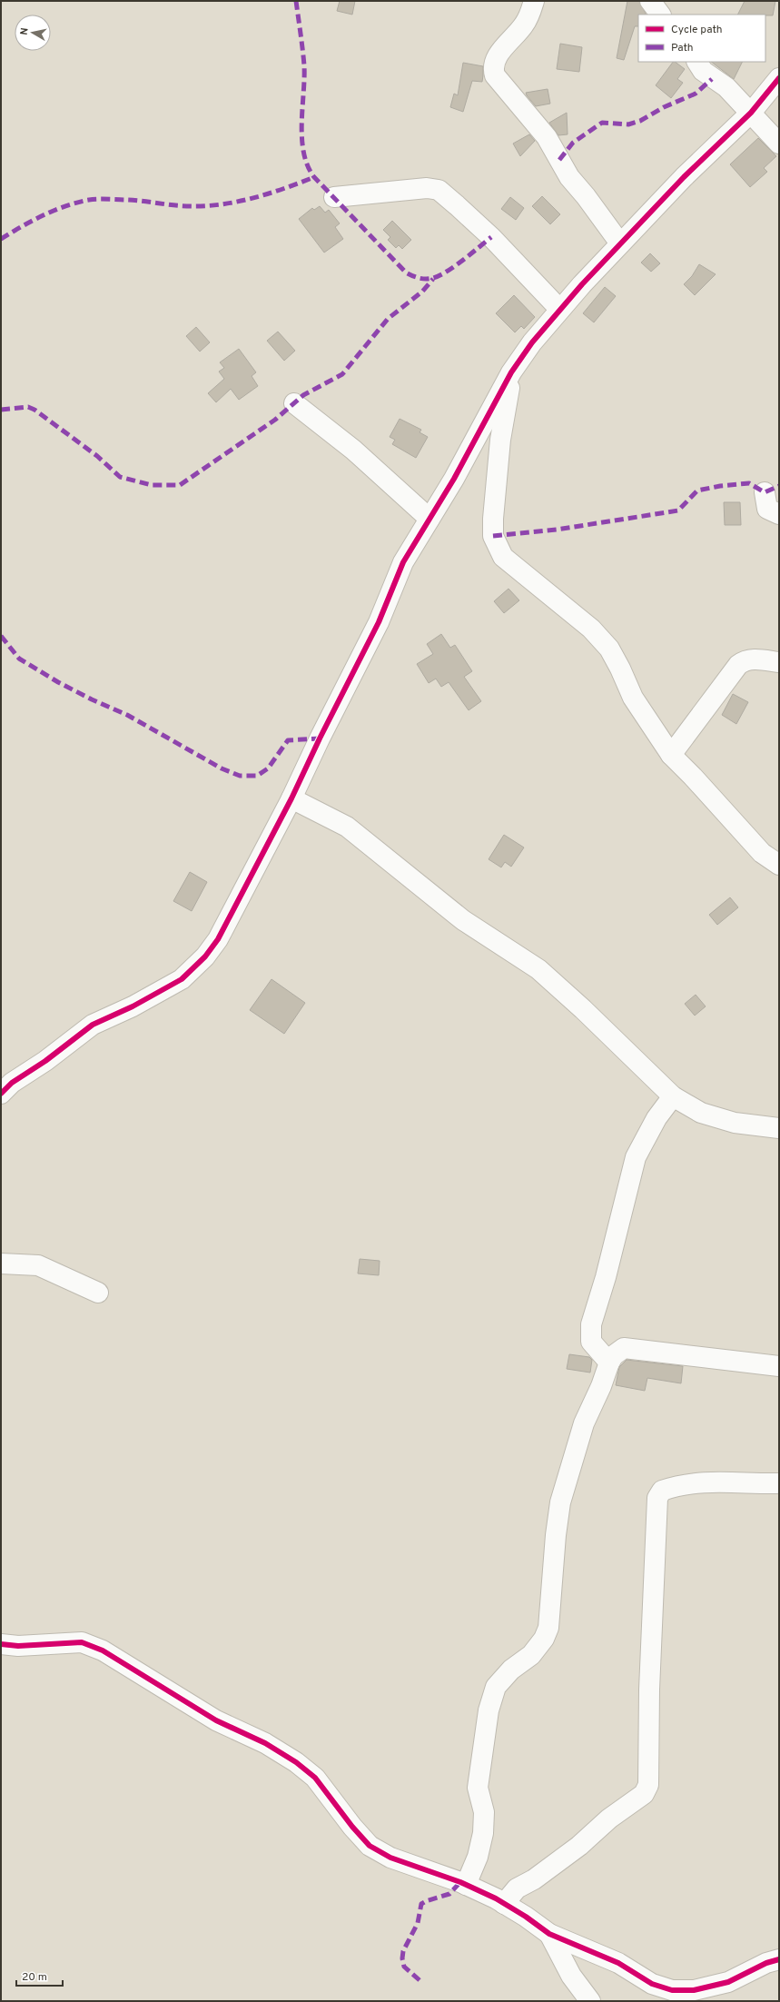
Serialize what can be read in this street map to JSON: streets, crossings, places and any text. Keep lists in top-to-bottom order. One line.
{"legend":["Cycle path","Path"],"scale_bar":"20 m","north":"left"}
